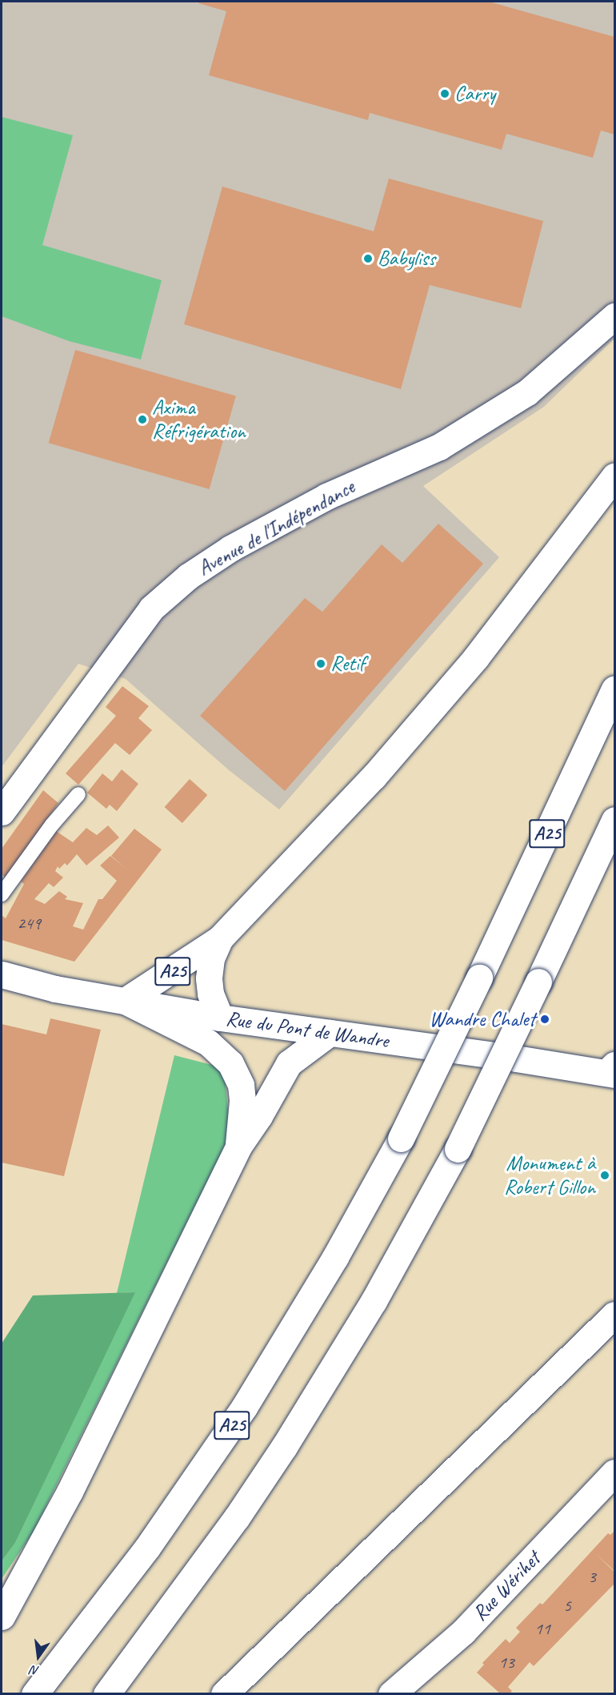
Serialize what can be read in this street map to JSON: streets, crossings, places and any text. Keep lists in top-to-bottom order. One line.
{"streets":{"main road":["Avenue de l'Indépendance","A25","Rue du Pont de Wandre","Rue Wérihet"]},"crossings":[["A25","Rue du Pont de Wandre"]],"places":["Carry","Babyliss","Axima Réfrigération","Retif","Wandre Chalet","Monument à Robert Gillon"],"house_numbers":["249","3","5","11","13"],"north":"bottom"}
